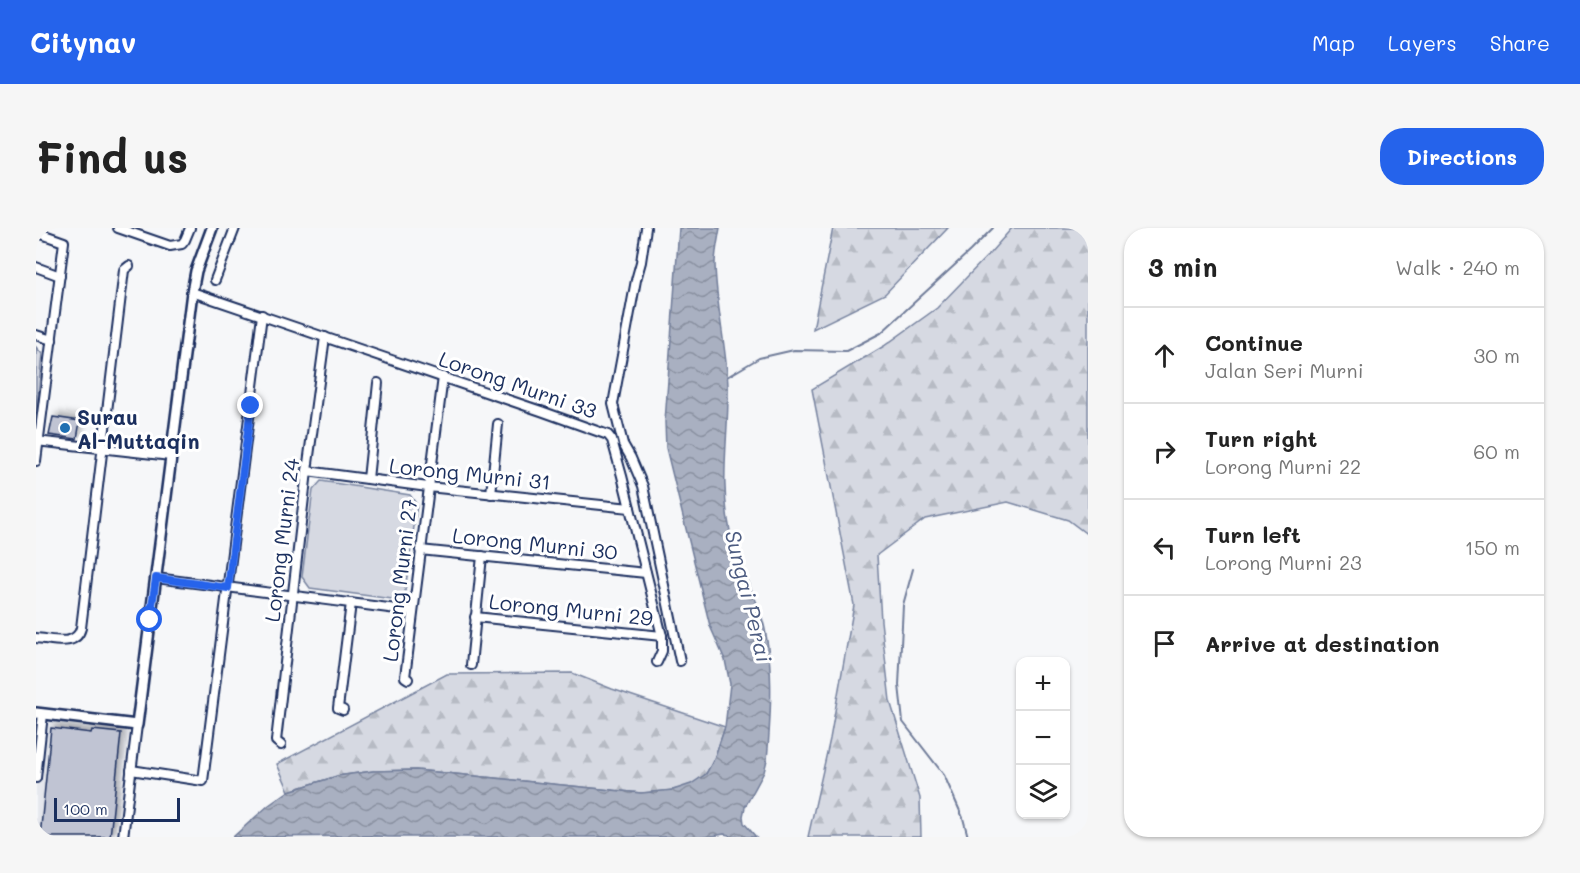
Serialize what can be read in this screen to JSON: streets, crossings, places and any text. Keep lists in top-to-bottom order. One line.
{"streets":{"street":["Lorong Murni 33","Lorong Murni 31","Lorong Murni 24","Lorong Murni 30","Lorong Murni 27","Lorong Murni 29"]},"crossings":[["Lorong Murni 33","Lorong Murni 31"],["Lorong Murni 33","Lorong Murni 24"],["Lorong Murni 33","Lorong Murni 30"],["Lorong Murni 33","Lorong Murni 27"],["Lorong Murni 33","Lorong Murni 29"],["Lorong Murni 31","Lorong Murni 24"],["Lorong Murni 31","Lorong Murni 27"],["Lorong Murni 30","Lorong Murni 27"]],"water":["Sungai Perai"],"places":["Surau Al-Muttaqin"],"scale_bar":"100 m","page":{"header":"Citynav","nav":["Map","Layers","Share"],"buttons":"Directions","title":"Find us","heading":["3 min","Walk · 240 m"],"list":[["Continue","Jalan Seri Murni","30 m"],["Turn right","Lorong Murni 22","60 m"],["Turn left","Lorong Murni 23","150 m"],"Arrive at destination"],"map_buttons":["+","−"],"scale":"100 m"}}
